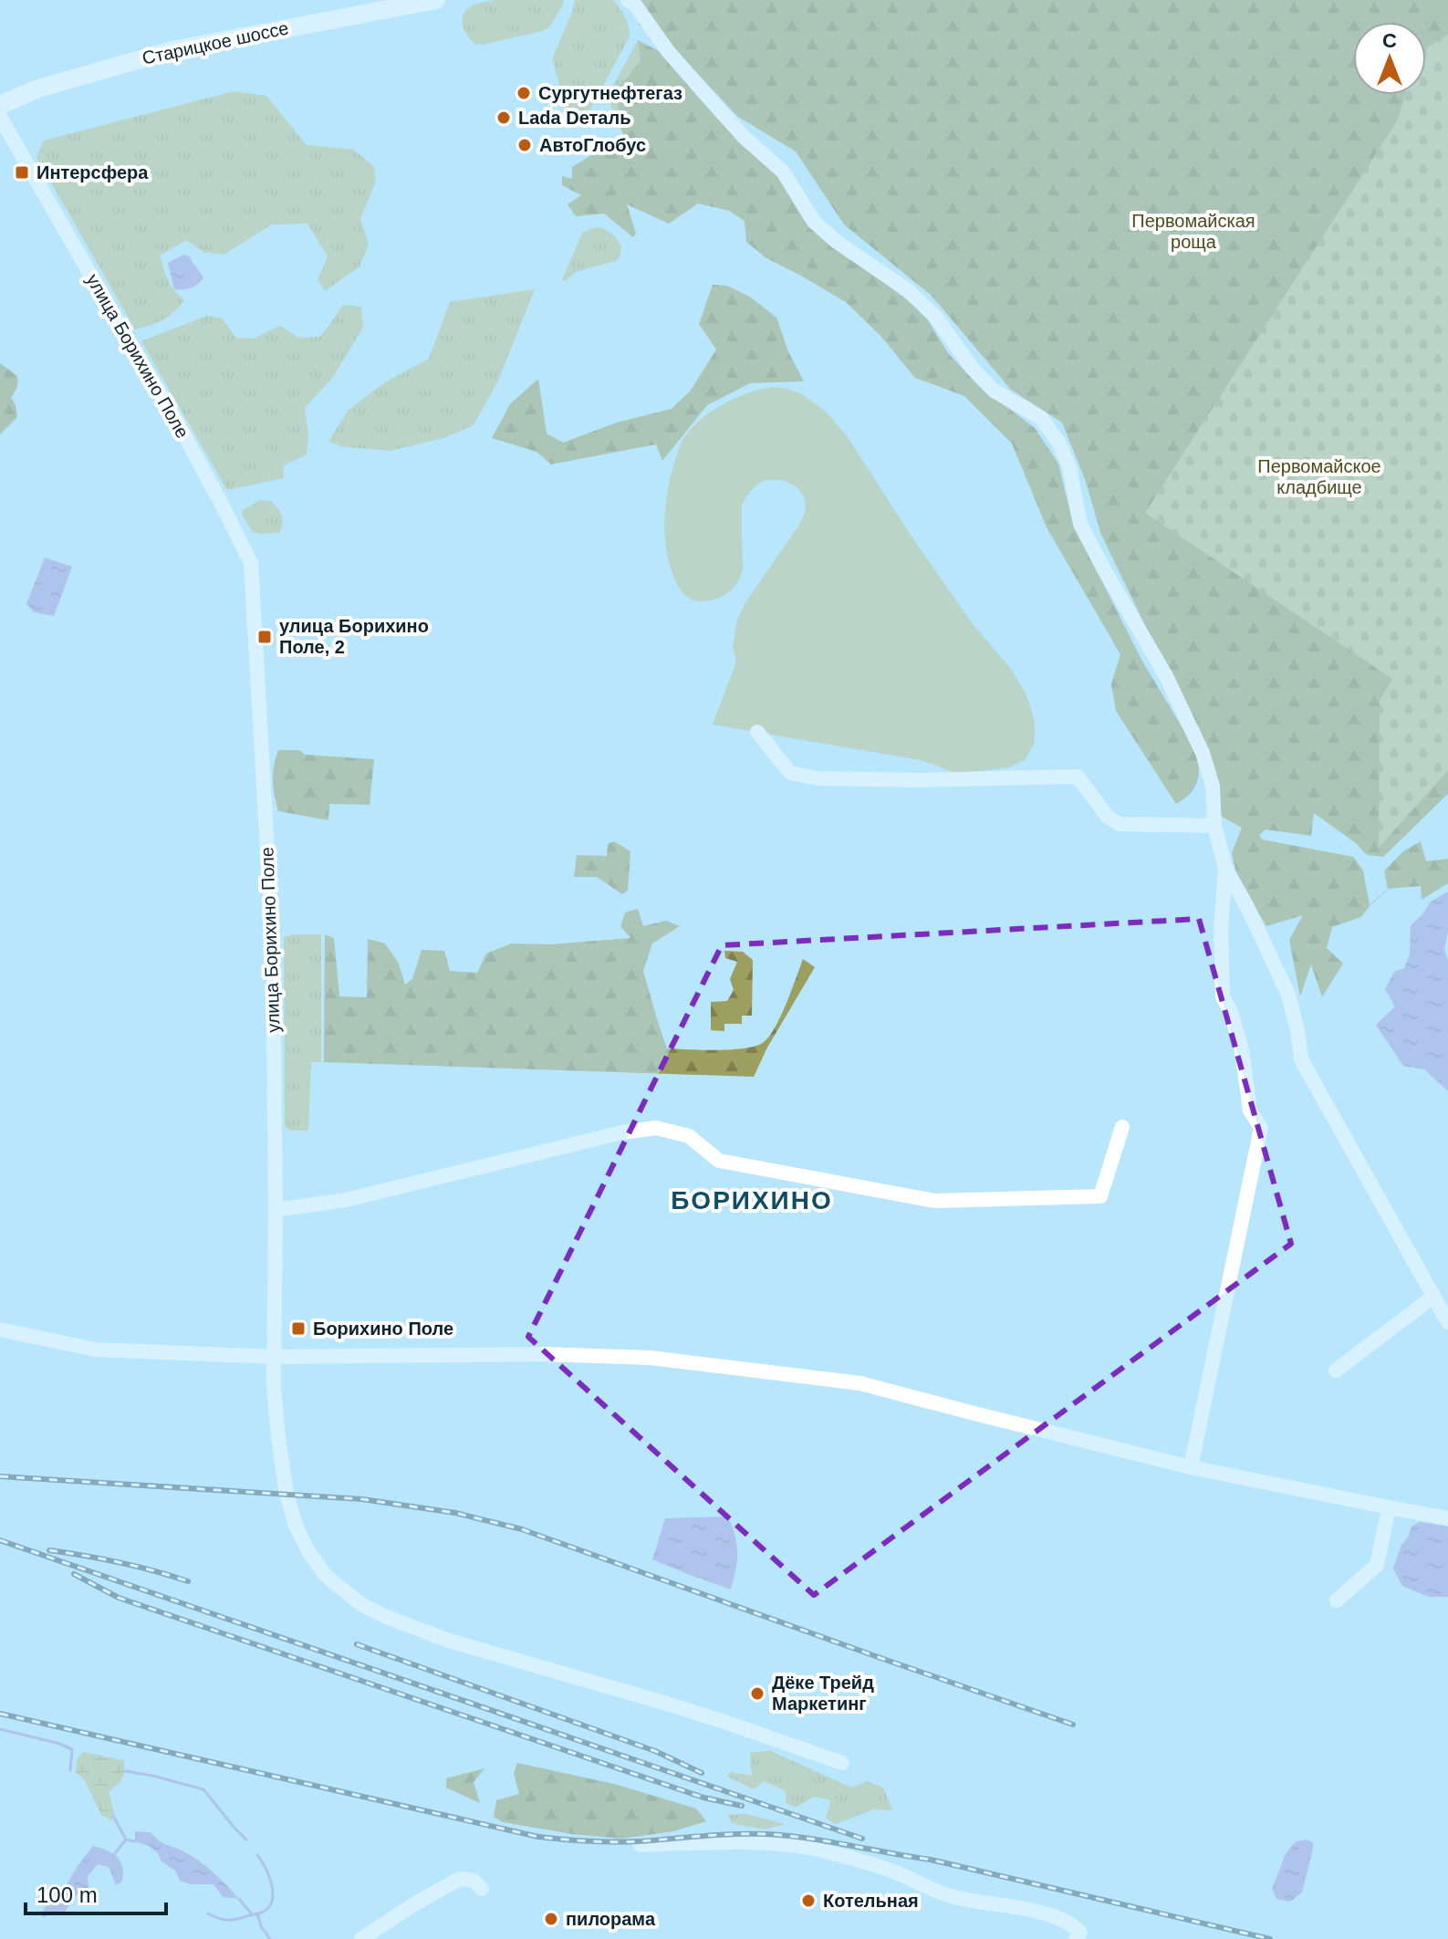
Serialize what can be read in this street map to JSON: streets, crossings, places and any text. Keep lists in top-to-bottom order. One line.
{"streets":{"main road":["Старицкое шоссе"],"street":["улица Борихино Поле"]},"districts":["БОРИХИНО"],"parks":["Первомайская роща","Первомайское кладбище"],"places":{"other":["Сургутнефтегаз","Lada Dеталь","АвтоГлобус","Дёке Трейд Маркетинг","Котельная","пилорама"],"transit":["Интерсфера","улица Борихино Поле, 2","Борихино Поле"]},"scale_bar":"100 m","north":"top"}
